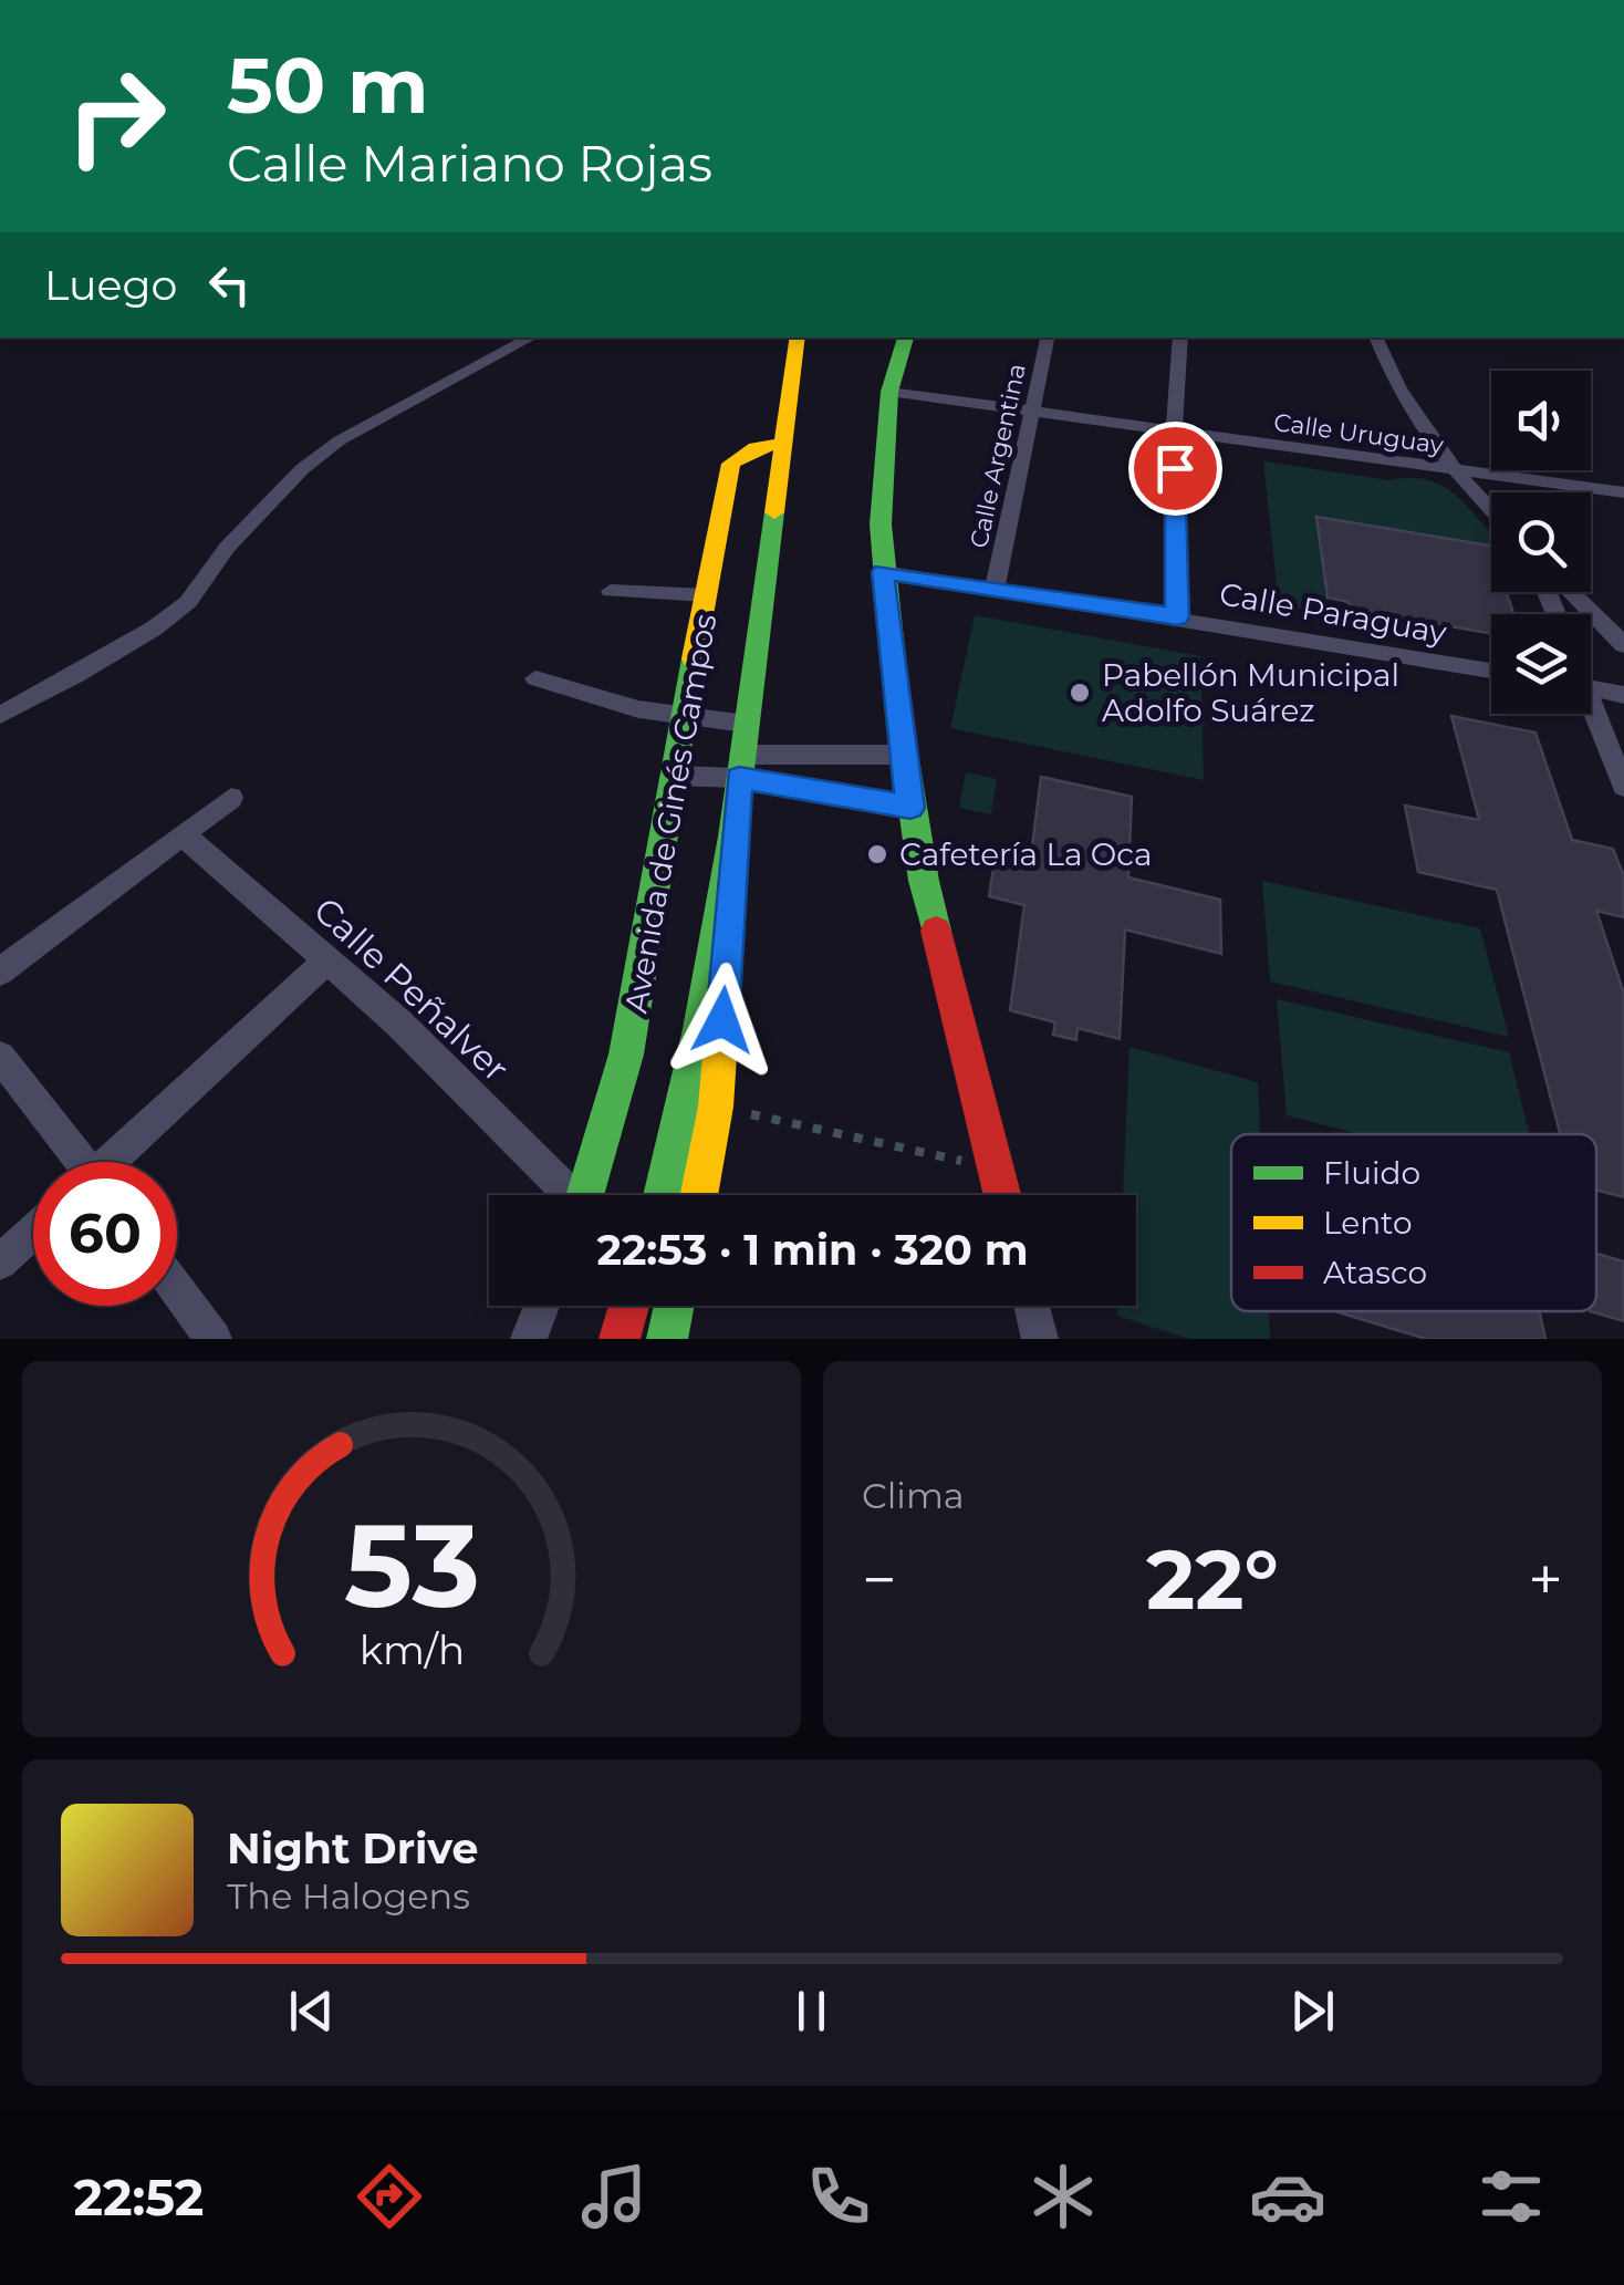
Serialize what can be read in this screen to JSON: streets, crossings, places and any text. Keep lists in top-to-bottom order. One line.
{"streets":{"street":["Calle Uruguay","Calle Argentina","Calle Paraguay","Avenida de Ginés Campos","Calle Peñalver"]},"crossings":[["Calle Uruguay","Calle Argentina"],["Calle Argentina","Calle Paraguay"]],"places":["Pabellón Municipal Adolfo Suárez","Cafetería La Oca"],"legend":["Fluido","Lento","Atasco"],"page":{"turn":["50 m","Calle Mariano Rojas"],"then":"Luego","limit":"60","trip":"22:53 · 1 min · 320 m","tile":"Clima","heat":["−","22°","+"],"song":["Night Drive","The Halogens"],"tabs":"22:52","gauge":["53","km/h"]}}
